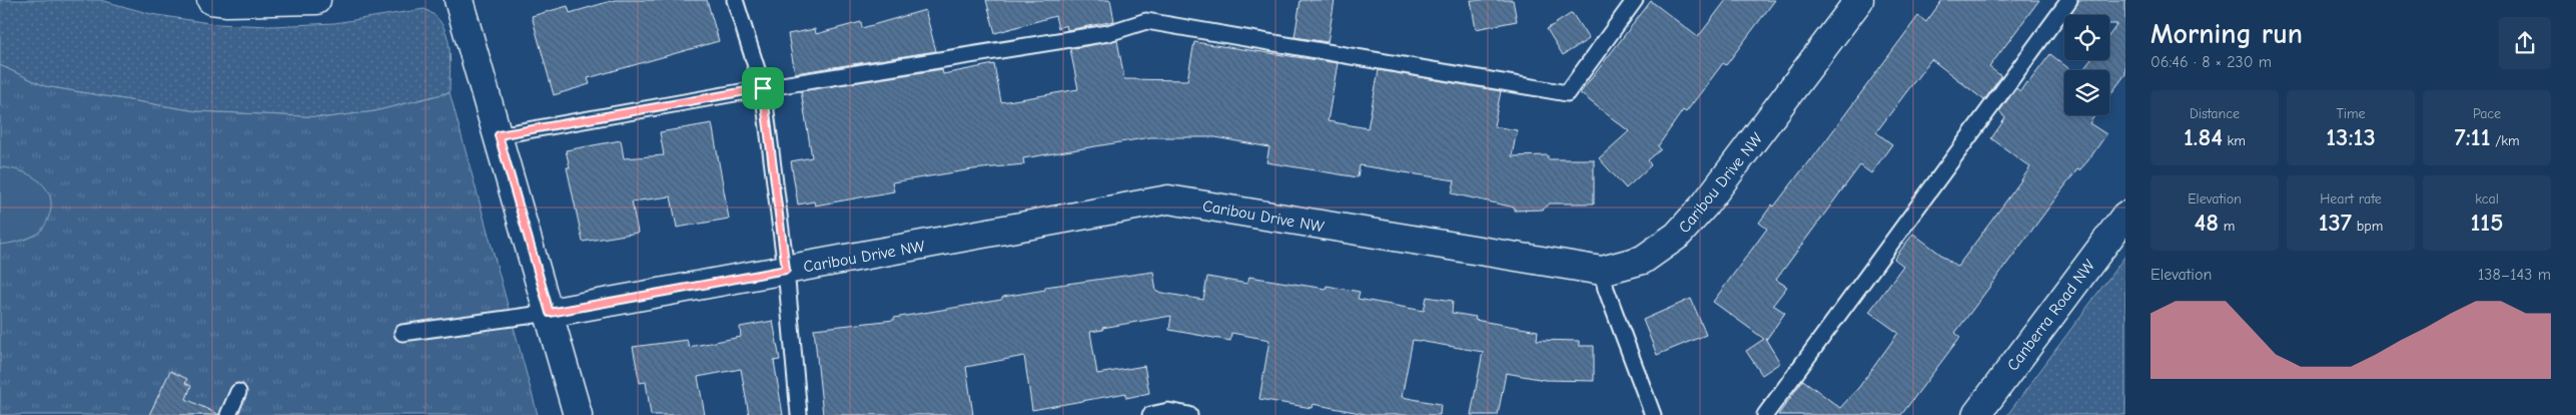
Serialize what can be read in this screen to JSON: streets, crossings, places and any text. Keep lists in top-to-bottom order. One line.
{"streets":{"street":["Caribou Drive NW","Canberra Road NW"]},"page":{"heading":["Morning run","06:46 · 8 × 230 m"],"stats":[["Distance","1.84 km"],["Time","13:13"],["Pace","7:11 /km"],["Elevation","48 m"],["Heart rate","137 bpm"],["kcal","115"]],"chart":["Elevation","138–143 m"]}}
